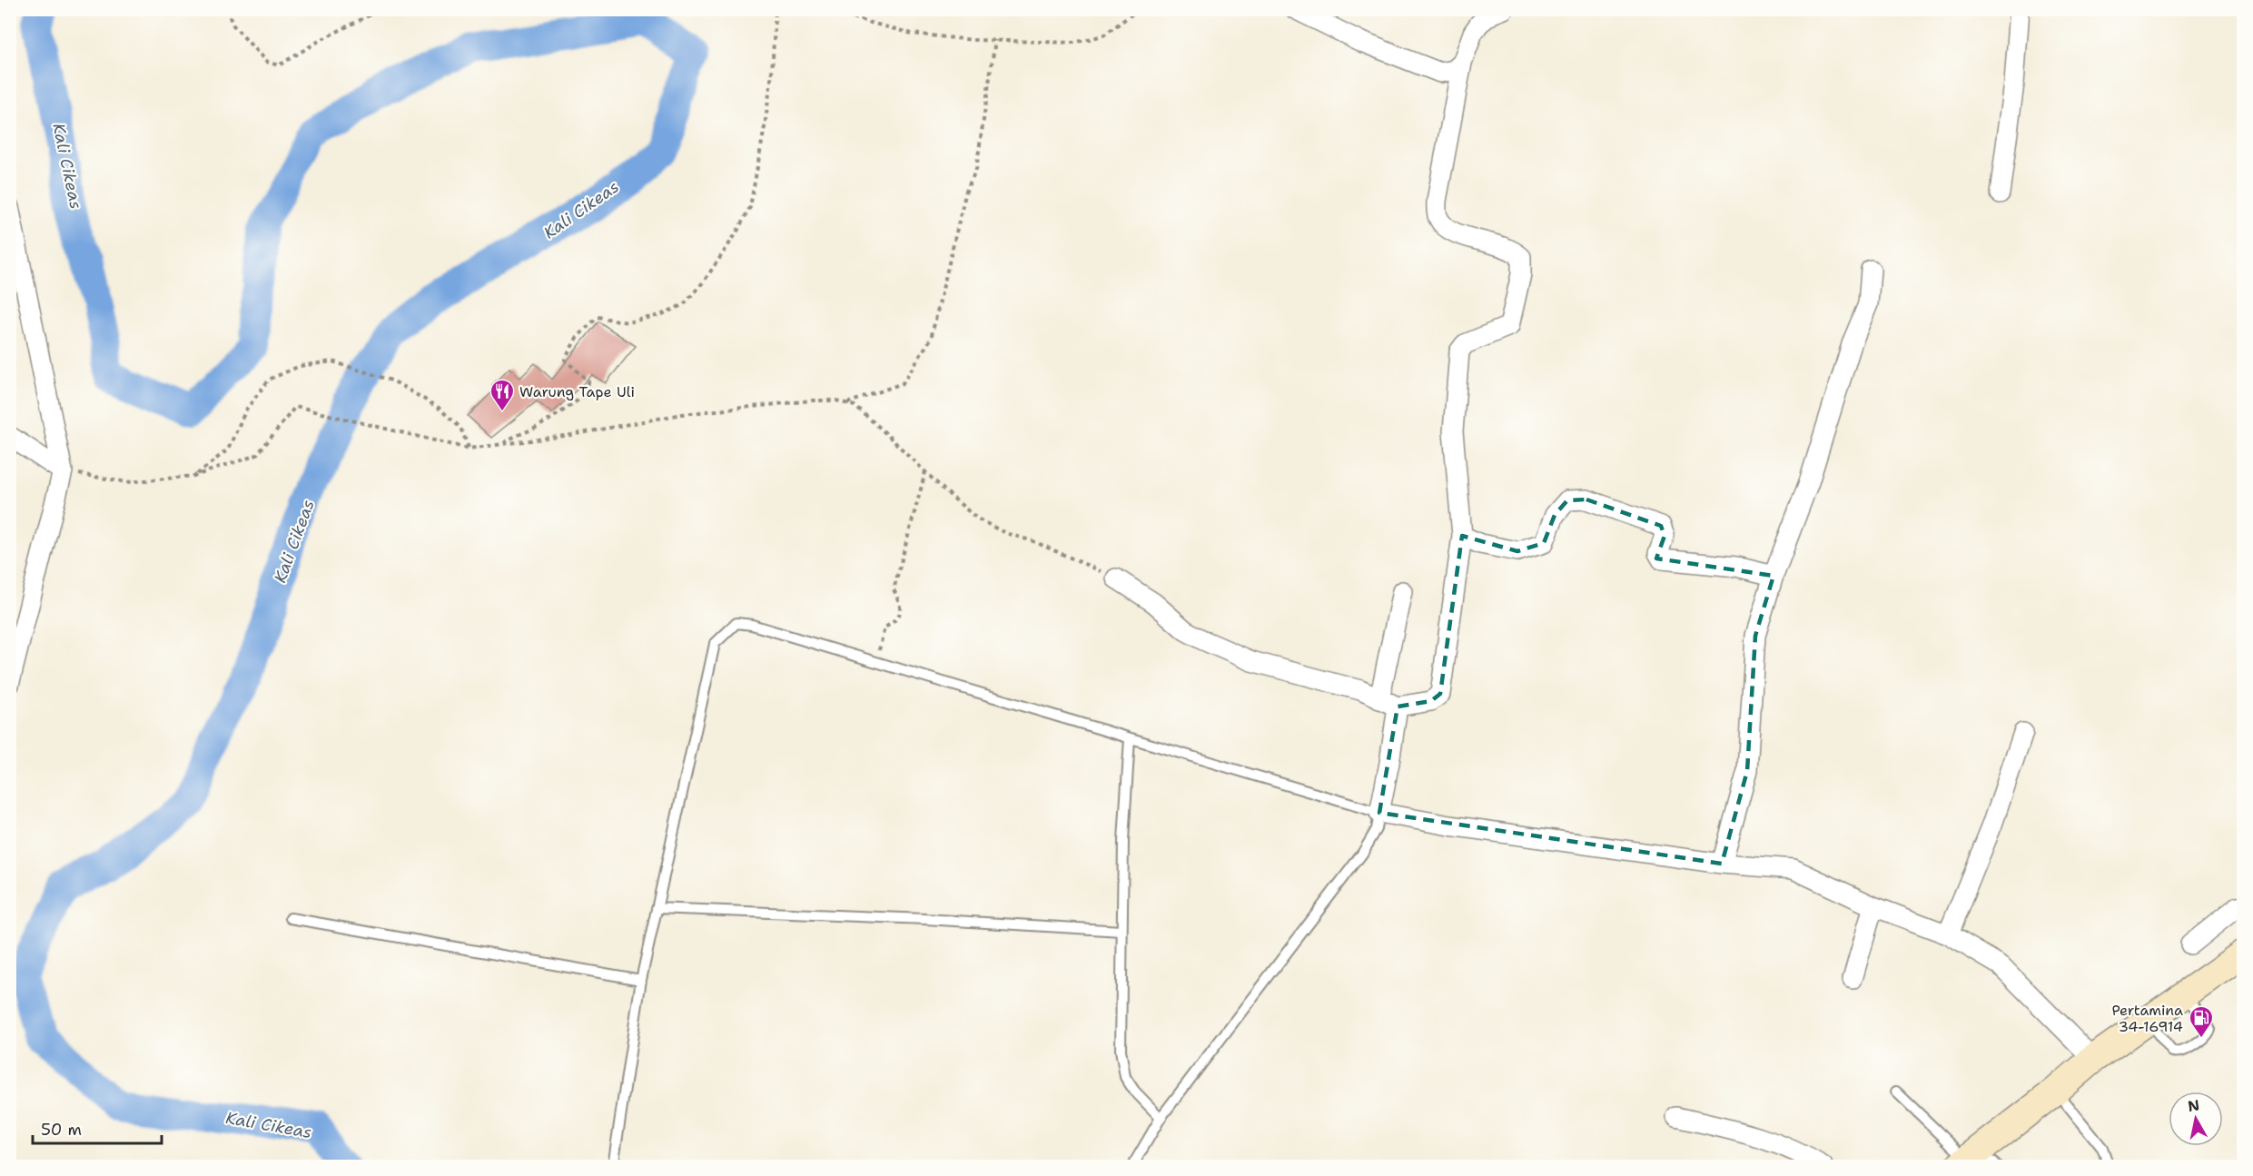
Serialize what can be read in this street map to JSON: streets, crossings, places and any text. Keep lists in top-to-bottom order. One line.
{"water":["Kali Cikeas"],"places":{"restaurant":["Warung Tape Uli"],"fuel station":["Pertamina 34-16914"]},"scale_bar":"50 m","north":"top"}
